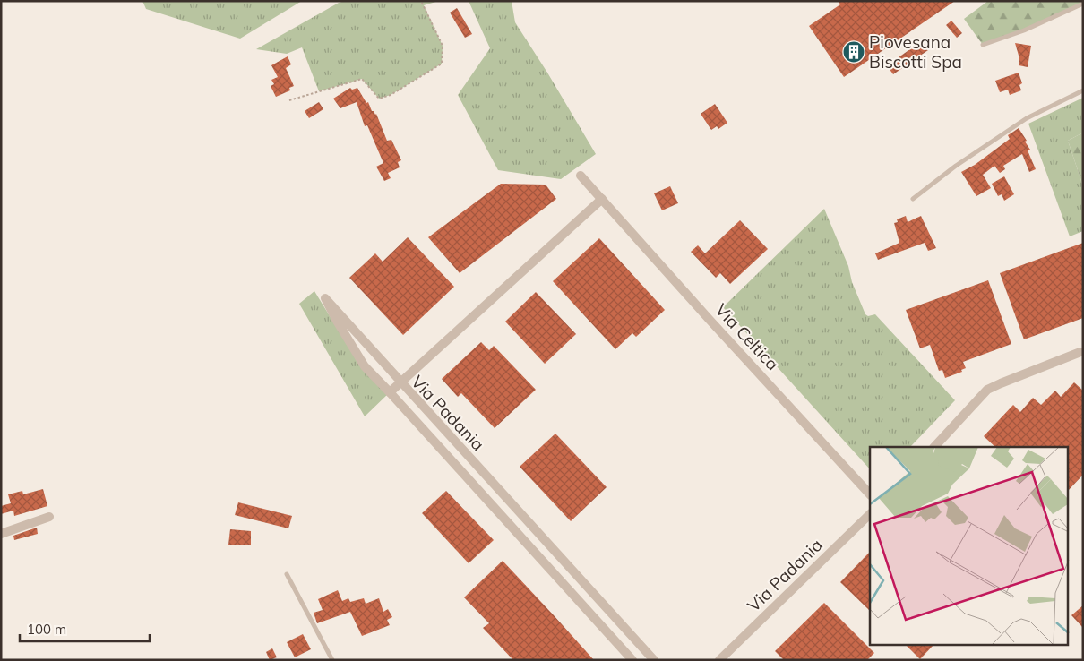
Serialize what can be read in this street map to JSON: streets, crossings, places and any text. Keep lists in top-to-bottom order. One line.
{"streets":{"street":["Via Celtica","Via Padania"]},"places":{"building":["Piovesana Biscotti Spa"]},"scale_bar":"100 m"}
